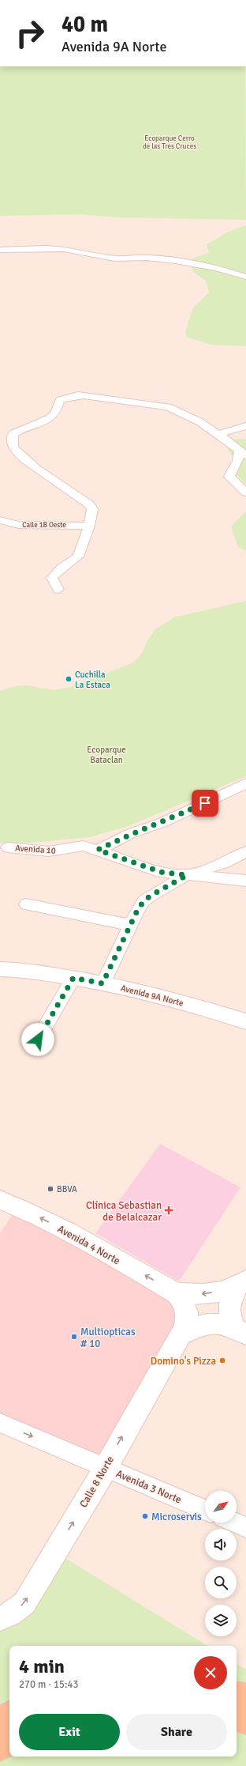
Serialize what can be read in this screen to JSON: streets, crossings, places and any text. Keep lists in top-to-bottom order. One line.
{"streets":{"main road":["Avenida 9A Norte","Avenida 4 Norte","Calle 8 Norte"],"street":["Calle 1B Oeste","Avenida 10","Avenida 3 Norte"]},"crossings":[["Avenida 4 Norte","Calle 8 Norte"],["Calle 8 Norte","Avenida 3 Norte"]],"one_way":["Avenida 4 Norte","Calle 8 Norte","Avenida 3 Norte"],"parks":["Ecoparque Cerro de las Tres Cruces","Ecoparque Bataclan"],"places":{"other":["Cuchilla La Estaca","BBVA","Multiopticas # 10","Domino's Pizza","Microservis"],"health":["Clínica Sebastian de Belalcazar"]},"north":"top right","page":{"turn":["40 m","Avenida 9A Norte"],"heading":["4 min","270 m · 15:43"],"buttons":["Exit","Share"]}}
